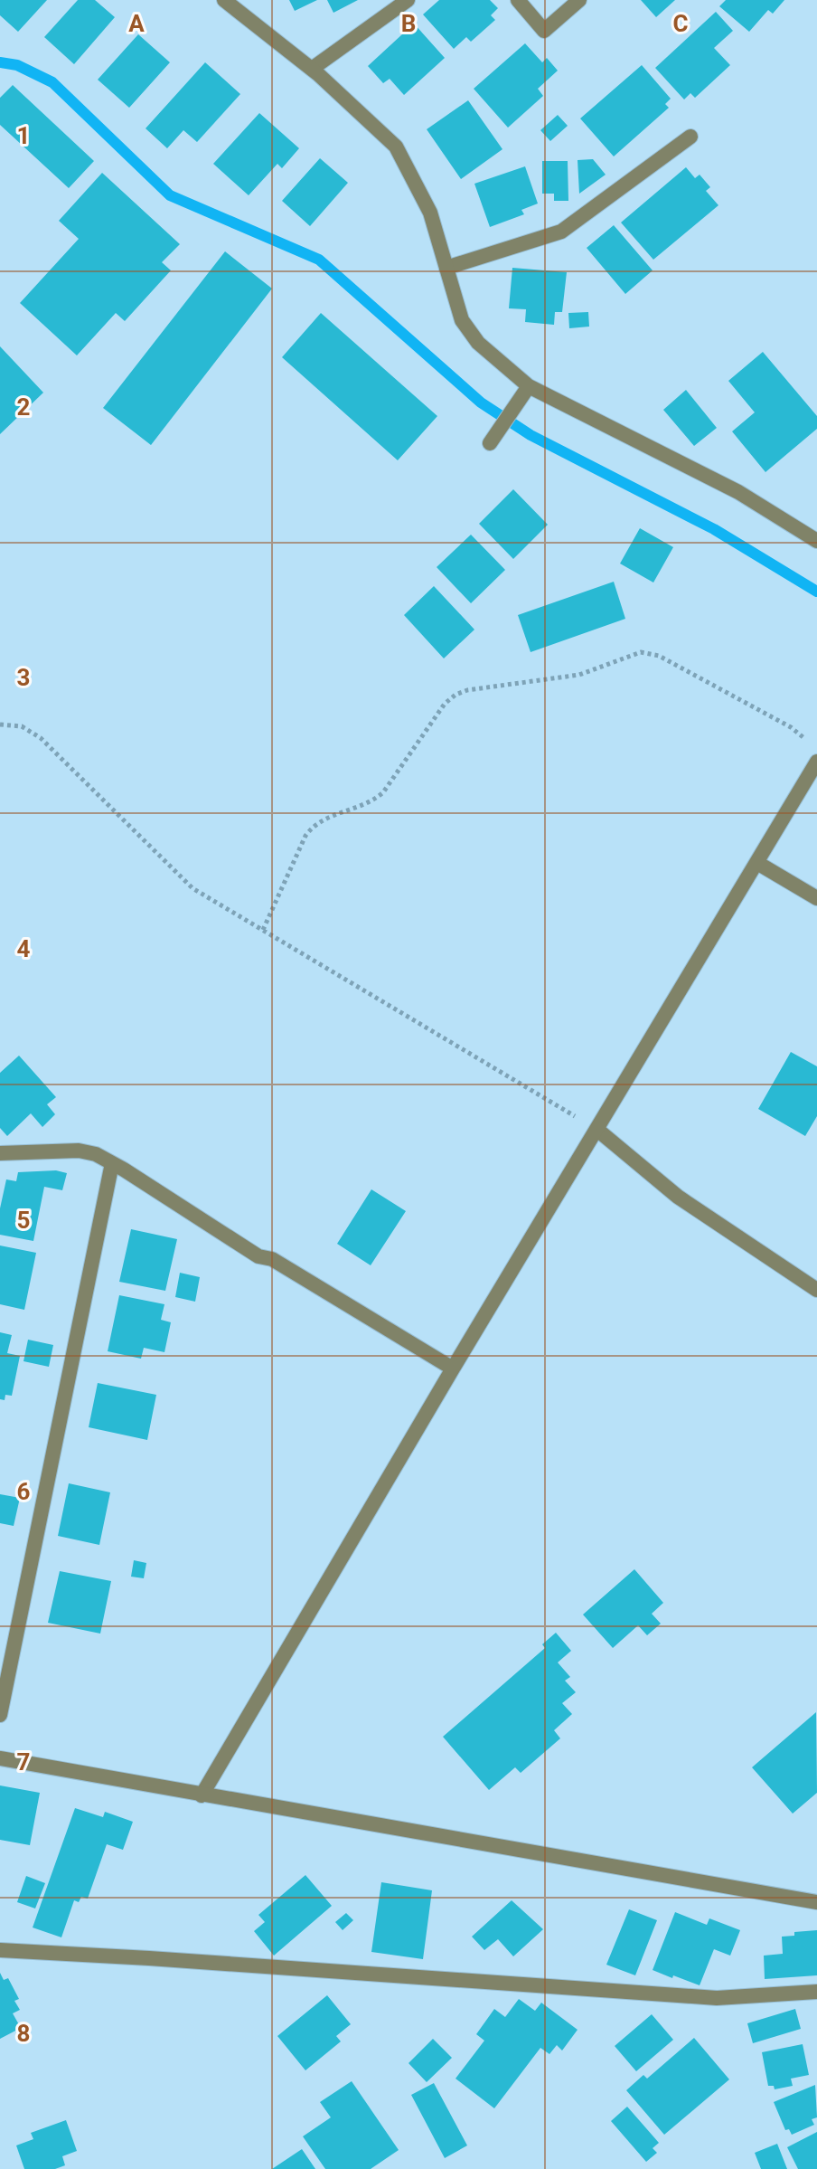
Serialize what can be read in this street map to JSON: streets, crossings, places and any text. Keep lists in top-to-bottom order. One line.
{"grid":{"columns":["A","B","C"],"rows":["1","2","3","4","5","6","7","8"]}}
